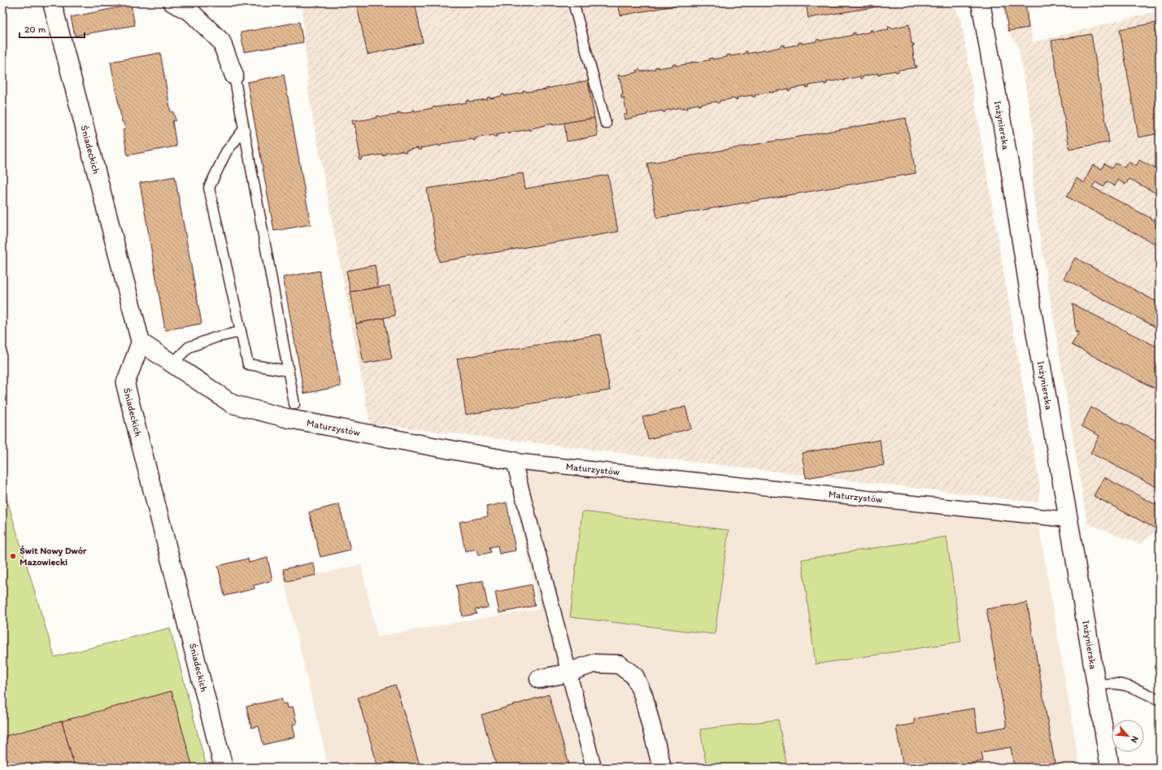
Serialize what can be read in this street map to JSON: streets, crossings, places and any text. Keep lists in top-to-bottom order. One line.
{"streets":{"street":["Inżynierska","Śniadeckich","Maturzystów"]},"crossings":[["Inżynierska","Maturzystów"],["Śniadeckich","Maturzystów"]],"places":["Świt Nowy Dwór Mazowiecki"],"scale_bar":"20 m","north":"bottom right"}
